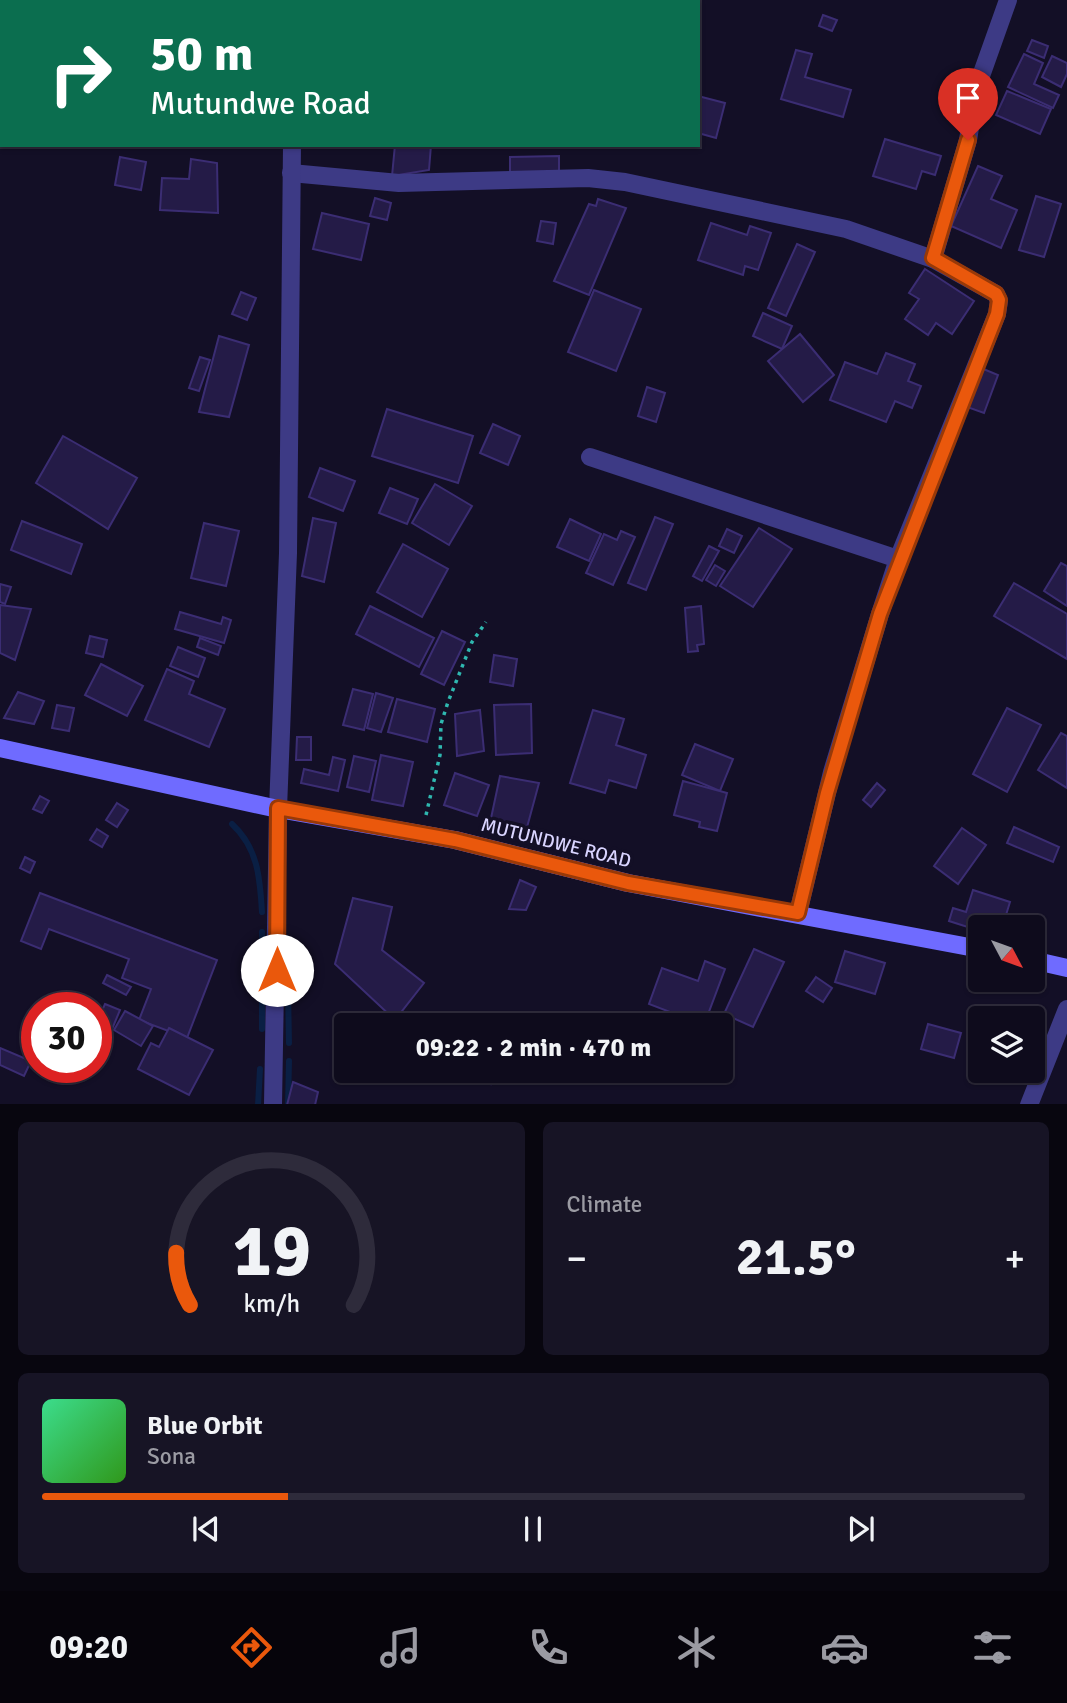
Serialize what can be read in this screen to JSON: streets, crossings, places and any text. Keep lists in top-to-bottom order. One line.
{"streets":{"main road":["MUTUNDWE ROAD"]},"north":"bottom right","page":{"turn":["50 m","Mutundwe Road"],"limit":"30","trip":"09:22 · 2 min · 470 m","tile":"Climate","heat":["−","21.5°","+"],"song":["Blue Orbit","Sona"],"tabs":"09:20","gauge":["19","km/h"]}}
